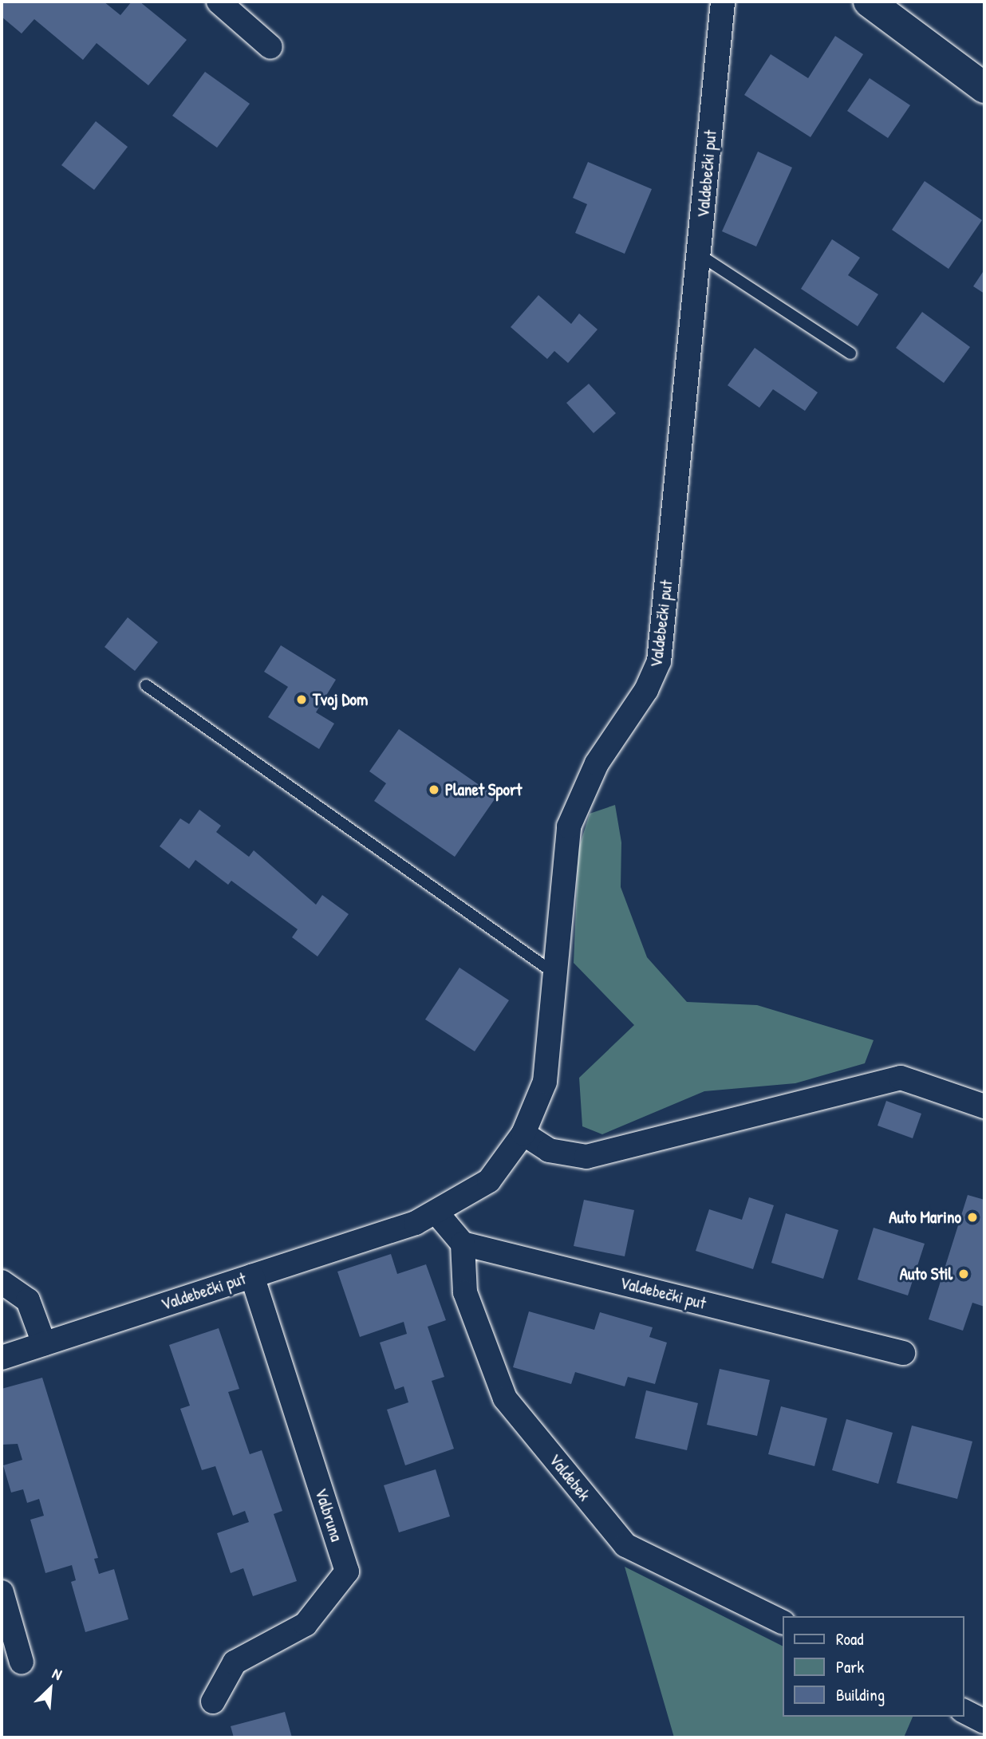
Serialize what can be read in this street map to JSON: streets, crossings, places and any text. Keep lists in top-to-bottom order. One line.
{"streets":{"street":["Valdebečki put","Valdebek","Valbruna"]},"crossings":[["Valdebečki put","Valdebek"],["Valdebečki put","Valbruna"]],"places":["Tvoj Dom","Planet Sport","Auto Marino","Auto Stil"],"legend":["Road","Park","Building"],"north":"top right"}
